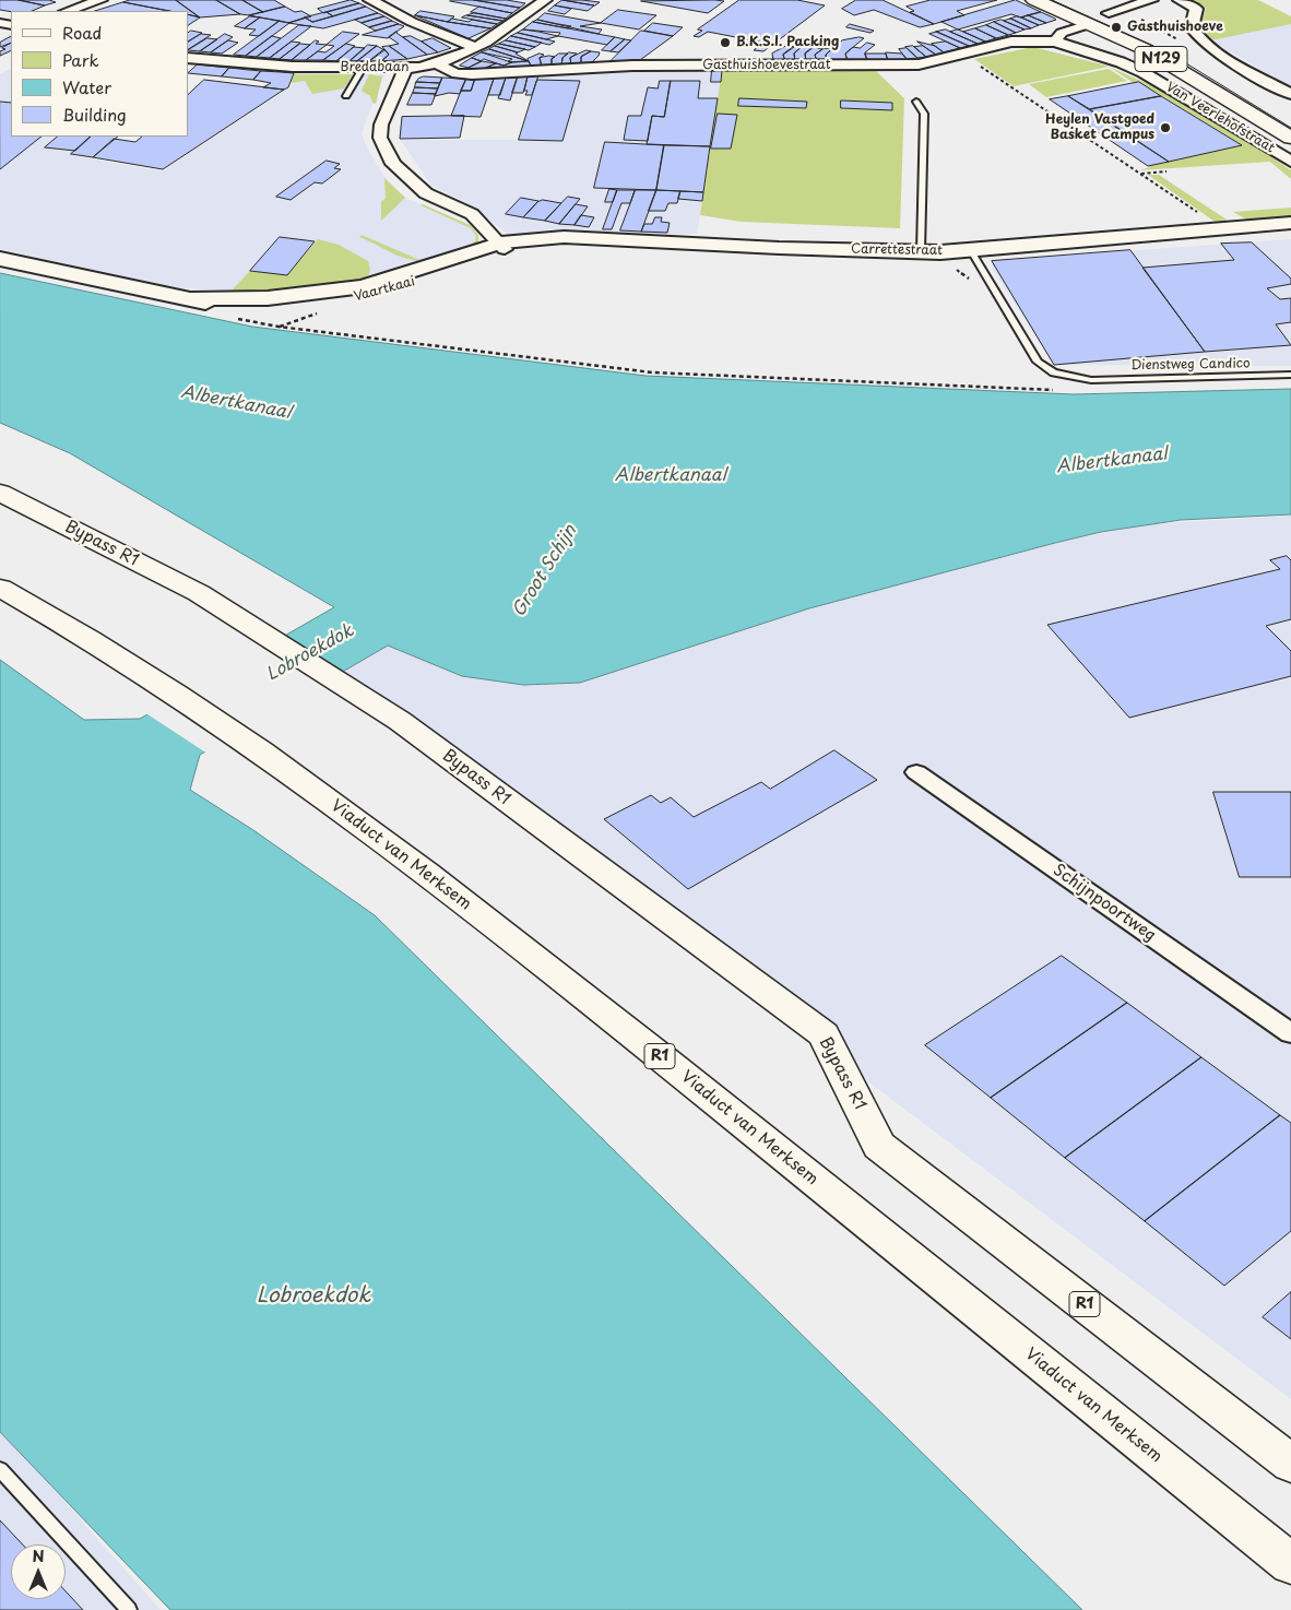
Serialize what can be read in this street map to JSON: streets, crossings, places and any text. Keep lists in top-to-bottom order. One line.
{"streets":{"main road":["N129","Bypass R1","Viaduct van Merksem","R1"],"street":["Gasthuishoevestraat","Bredabaan","Van Veerlehofstraat","Carrettestraat","Vaartkaai","Schijnpoortweg"],"lane":["Dienstweg Candico"]},"crossings":[["Gasthuishoevestraat","Bredabaan"],["Gasthuishoevestraat","Van Veerlehofstraat"],["Carrettestraat","Vaartkaai"],["Carrettestraat","Dienstweg Candico"]],"water":["Albertkanaal","Groot Schijn","Lobroekdok"],"places":["Gasthuishoeve","B.K.S.I. Packing","Heylen Vastgoed Basket Campus"],"legend":["Road","Park","Water","Building"],"north":"top"}
